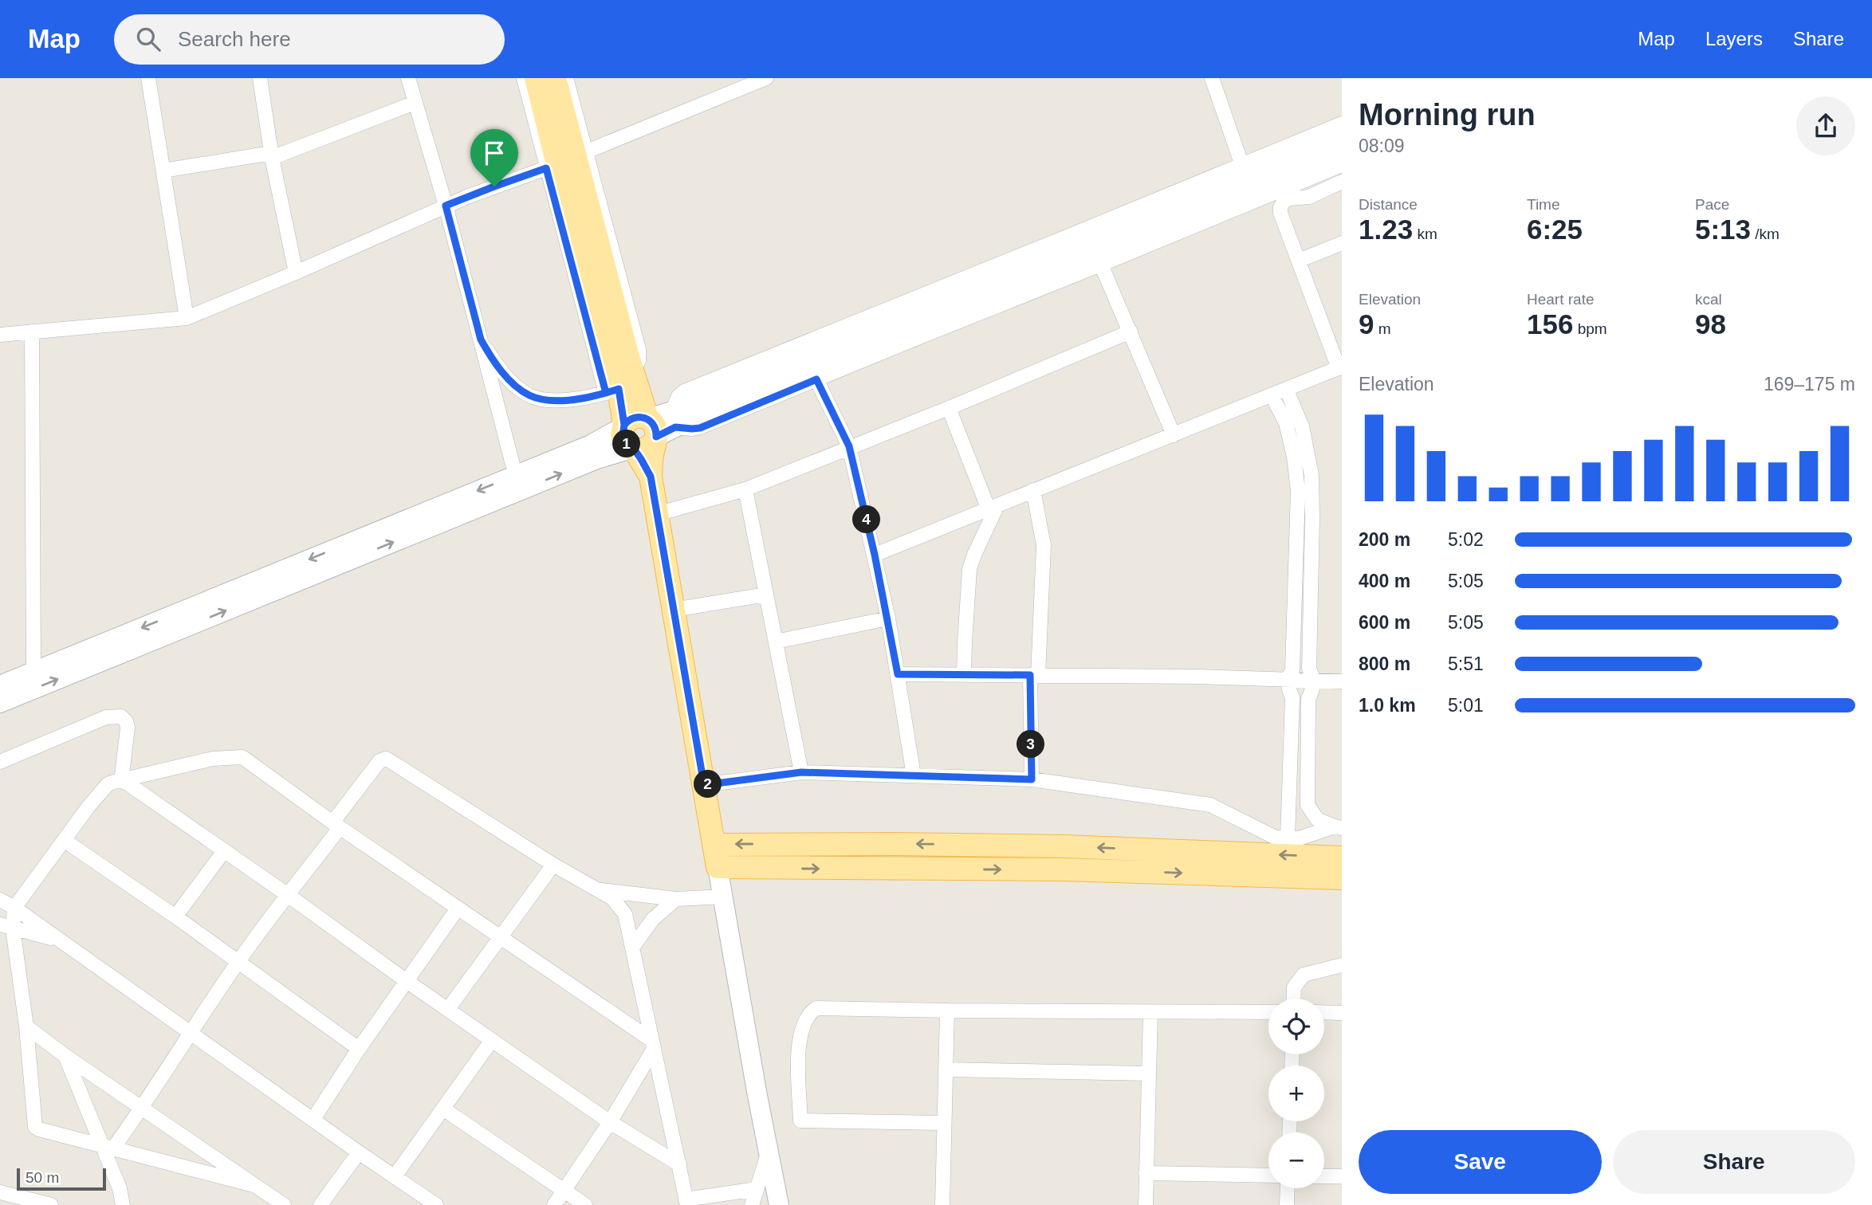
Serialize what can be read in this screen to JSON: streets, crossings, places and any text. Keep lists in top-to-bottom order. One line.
{"scale_bar":"50 m","page":{"header":"Map","search":"Search here","nav":["Map","Layers","Share"],"heading":["Morning run","08:09"],"stats":[["Distance","1.23 km"],["Time","6:25"],["Pace","5:13 /km"],["Elevation","9 m"],["Heart rate","156 bpm"],["kcal","98"]],"chart":["Elevation","169–175 m"],"pins":["1","4","3","2"],"list":[{"name":"200 m","note":"5:02"},{"name":"400 m","note":"5:05"},{"name":"600 m","note":"5:05"},{"name":"800 m","note":"5:51"},{"name":"1.0 km","note":"5:01"}],"map_buttons":["+","−"],"buttons":["Save","Share"],"scale":"50 m"}}
